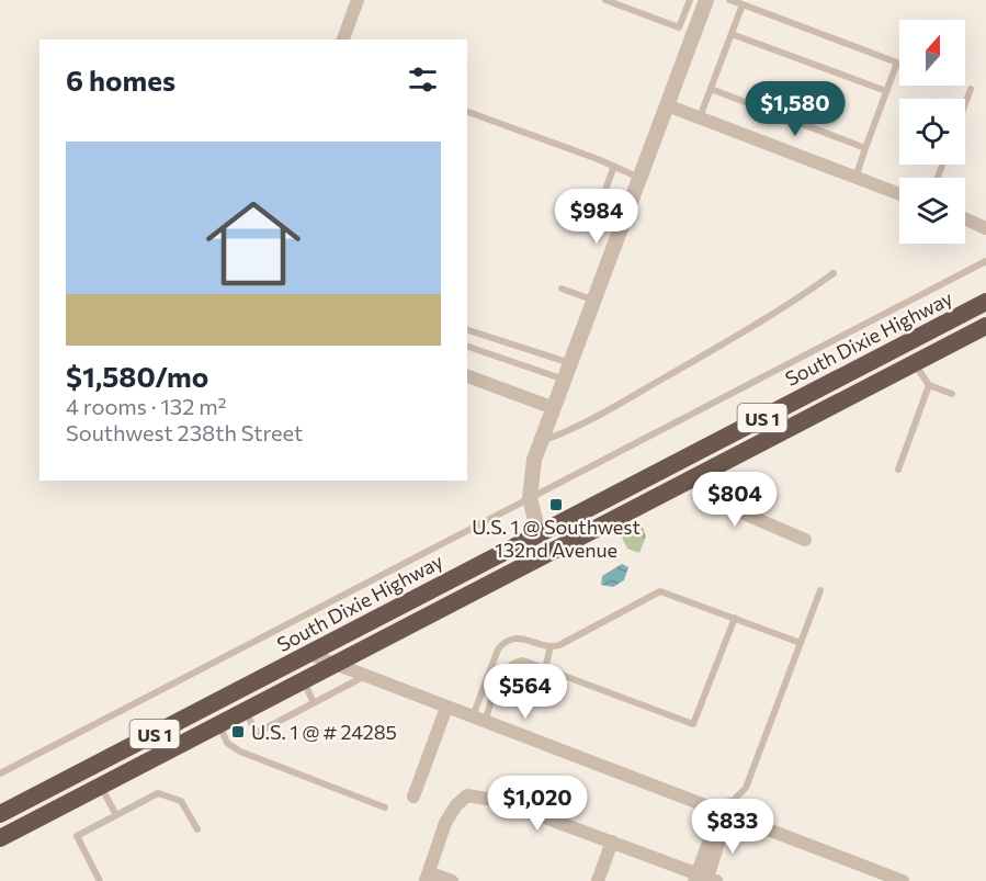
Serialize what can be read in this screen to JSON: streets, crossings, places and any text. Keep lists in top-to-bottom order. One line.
{"streets":{"highway":["South Dixie Highway","US 1"]},"places":{"transit":["U.S. 1 @ Southwest 132nd Avenue","U.S. 1 @ # 24285"]},"north":"top","page":{"heading":"6 homes","price":["$1,580","$984","$804","$564","$1,020","$833"],"list":[{"name":"$1,580/mo","note":"4 rooms · 132 m² · Southwest 238th Street"}]}}
